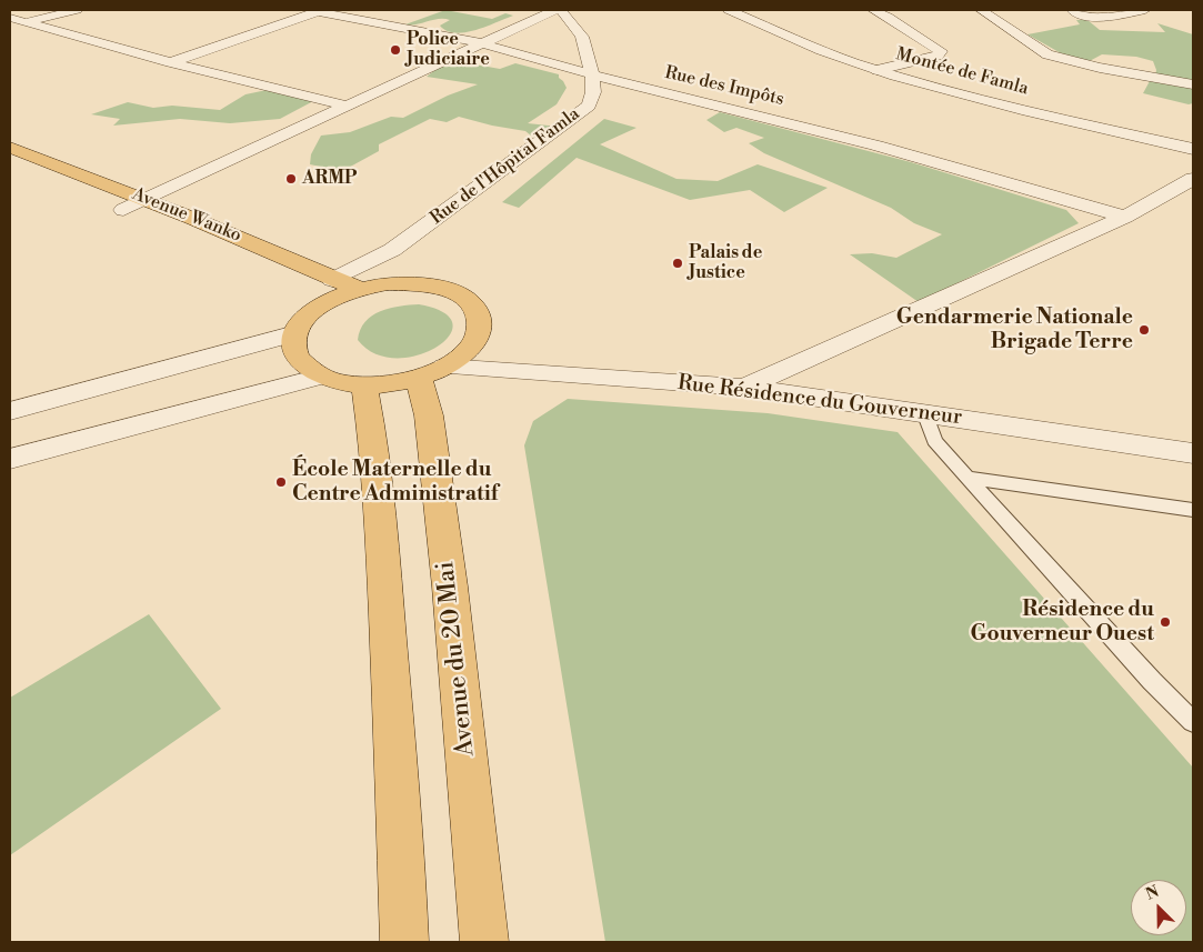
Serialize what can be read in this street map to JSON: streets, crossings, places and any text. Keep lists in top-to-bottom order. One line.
{"streets":{"highway":["Avenue Wanko","Avenue du 20 Mai"],"street":["Montée de Famla","Rue des Impôts","Rue de l'Hôpital Famla","Rue Résidence du Gouverneur"]},"crossings":[["Rue des Impôts","Rue de l'Hôpital Famla"],["Rue de l'Hôpital Famla","Avenue Wanko"],["Rue Résidence du Gouverneur","Avenue du 20 Mai"]],"places":["Police Judiciaire","ARMP","Palais de Justice","Gendarmerie Nationale Brigade Terre","École Maternelle du Centre Administratif","Résidence du Gouverneur Ouest"],"north":"top left"}
